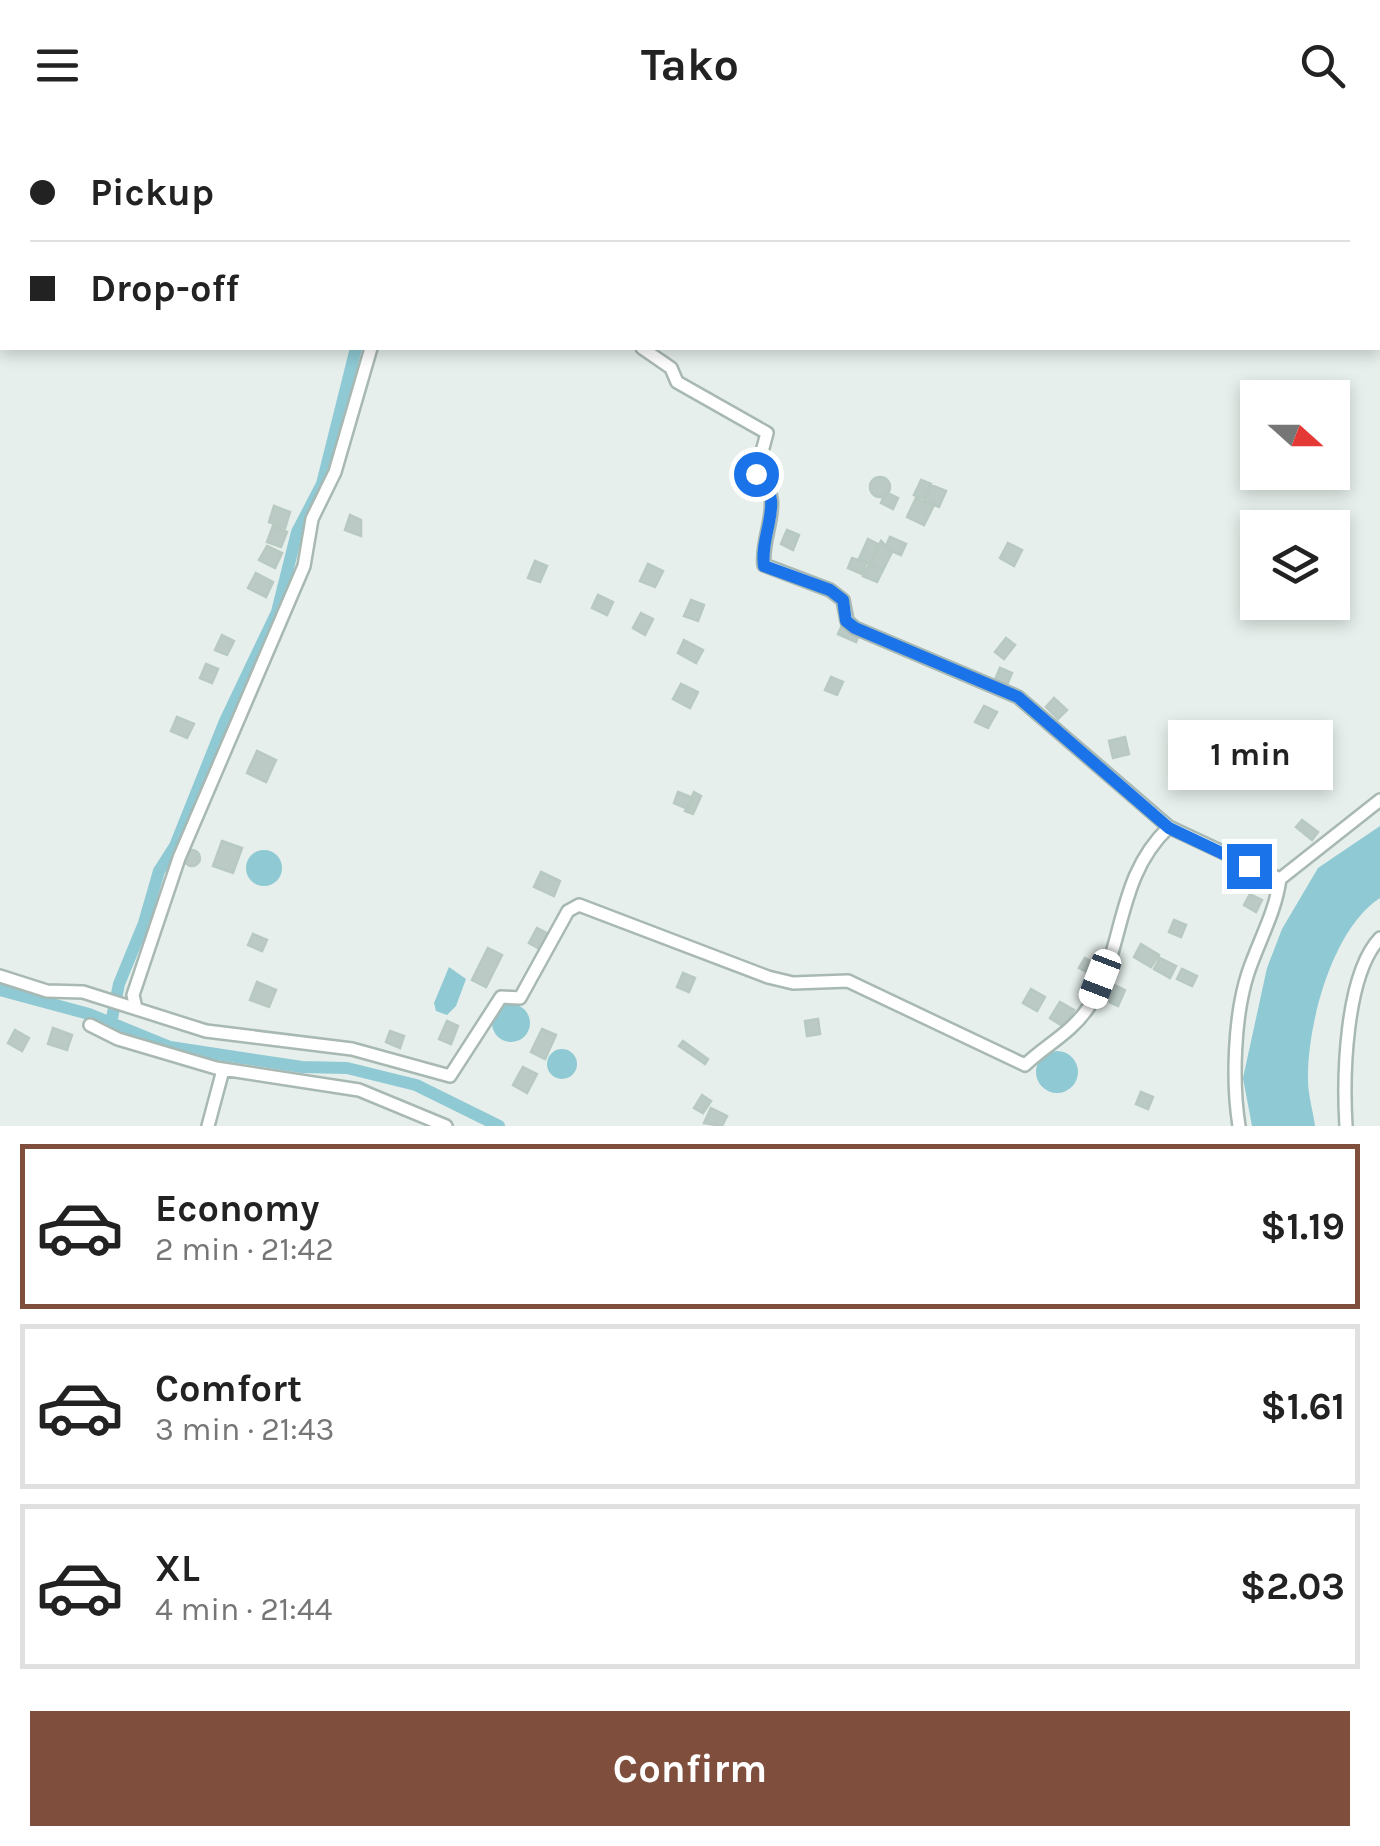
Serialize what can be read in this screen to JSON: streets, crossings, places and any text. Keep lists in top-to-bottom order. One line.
{"north":"right","page":{"header":"Tako","banner":["Pickup","Drop-off"],"bubble":"1 min","list":[{"name":"Economy","note":"2 min · 21:42","value":"$1.19"},{"name":"Comfort","note":"3 min · 21:43","value":"$1.61"},{"name":"XL","note":"4 min · 21:44","value":"$2.03"}],"buttons":"Confirm"}}
